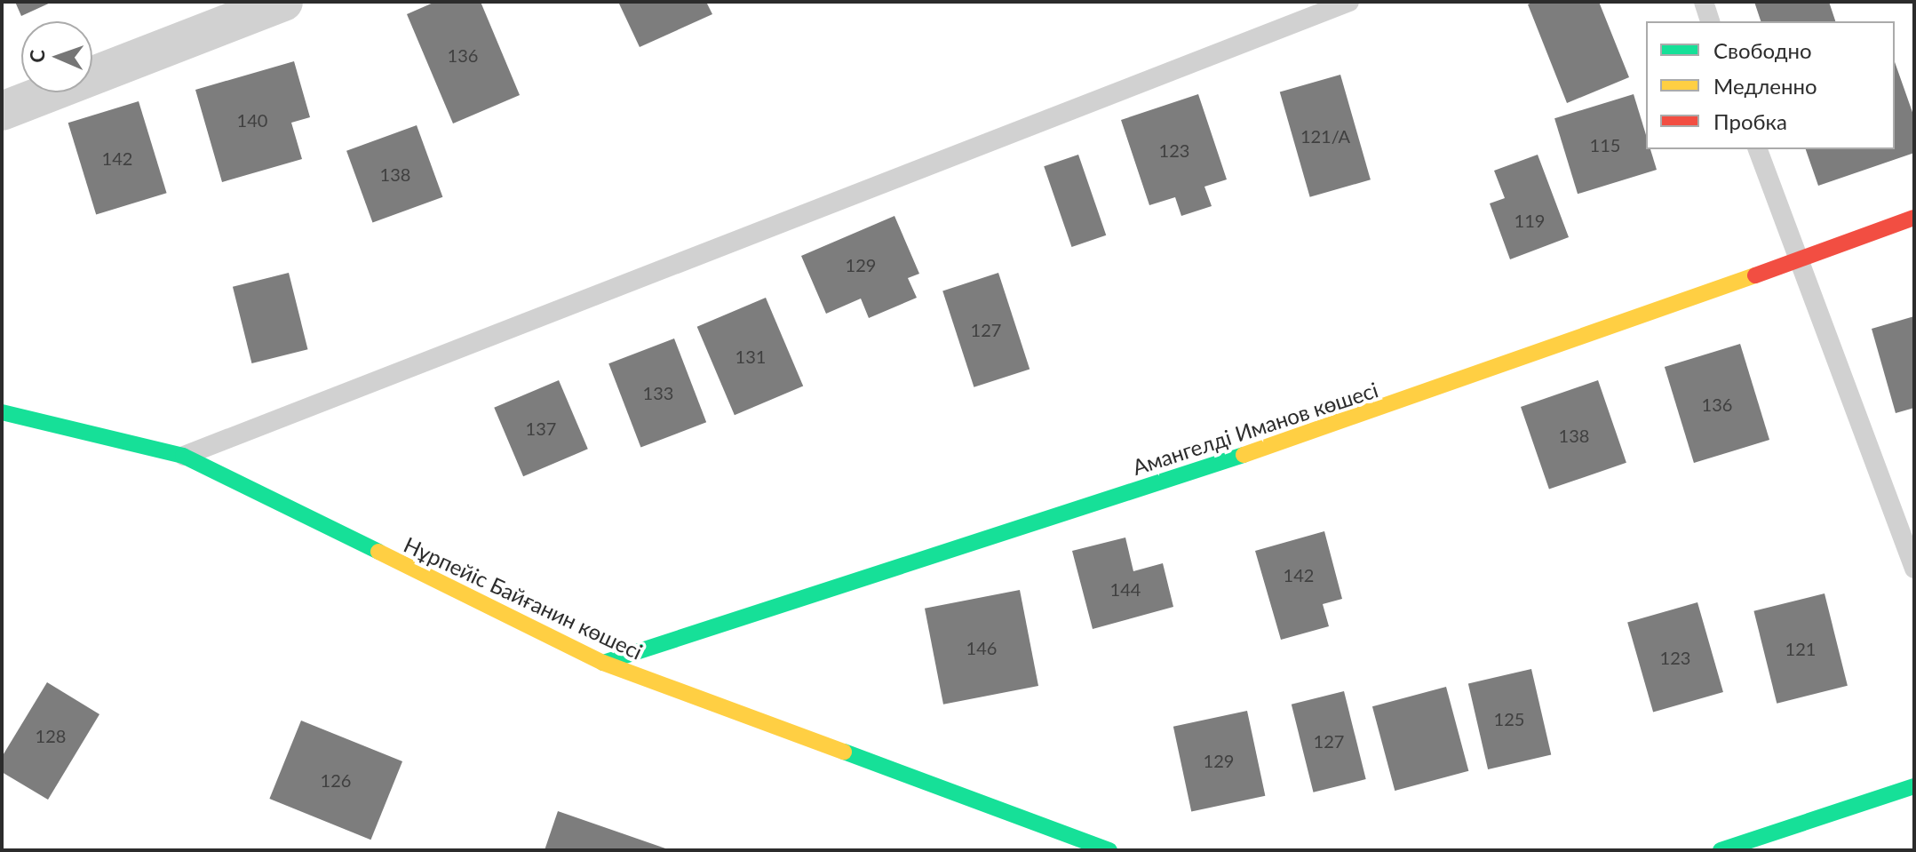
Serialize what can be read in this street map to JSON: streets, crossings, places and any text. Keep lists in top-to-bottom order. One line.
{"streets":{"street":["Амангелді Иманов көшесі","Нұрпейіс Байғанин көшесі"]},"crossings":[["Амангелді Иманов көшесі","Нұрпейіс Байғанин көшесі"]],"house_numbers":["136","140","121/А","115","123","142","138","119","129","127","131","133","136","137","138","142","144","146","121","123","125","128","127","129","126"],"legend":["Свободно","Медленно","Пробка"],"north":"left"}
